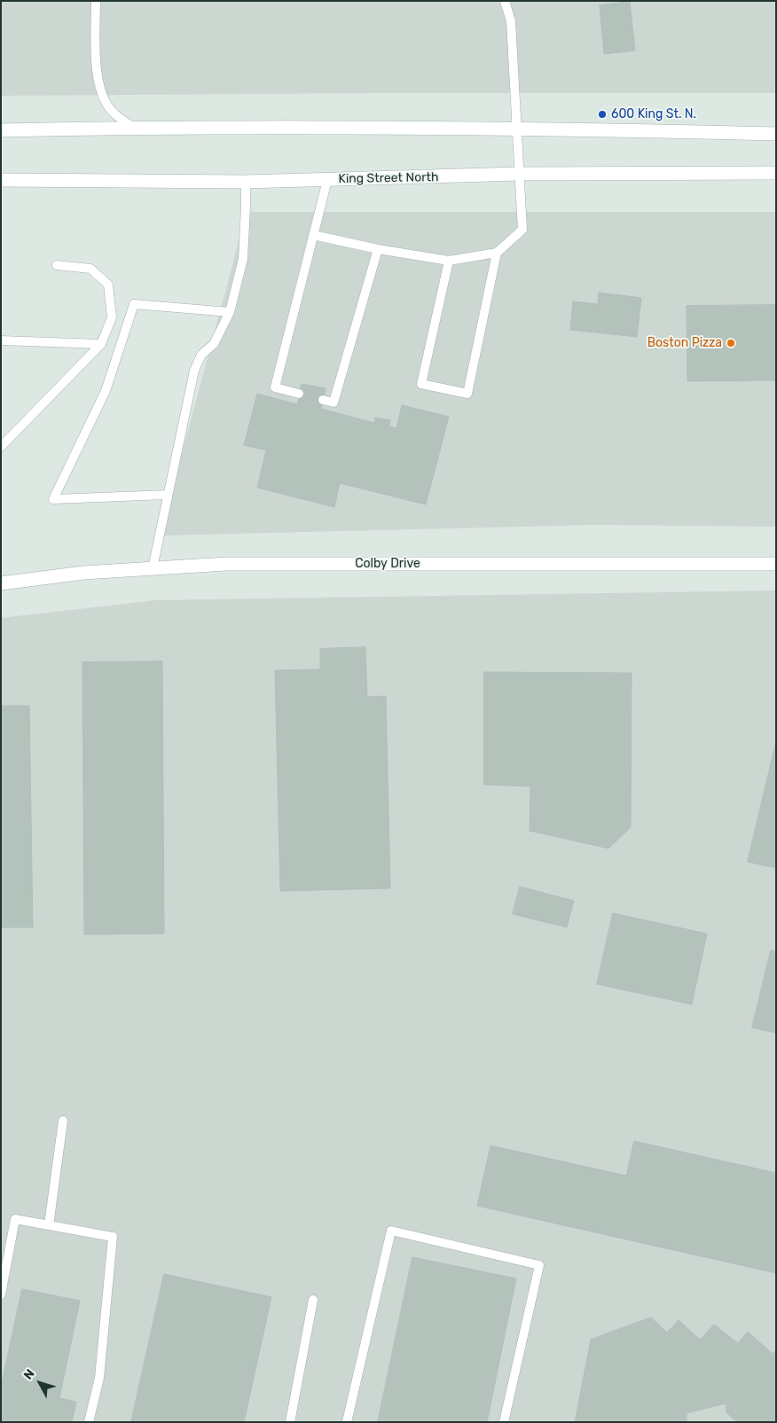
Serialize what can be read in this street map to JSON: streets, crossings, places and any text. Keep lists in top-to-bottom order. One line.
{"streets":{"main road":["King Street North","Colby Drive"]},"places":["600 King St. N.","Boston Pizza"],"north":"top left"}
